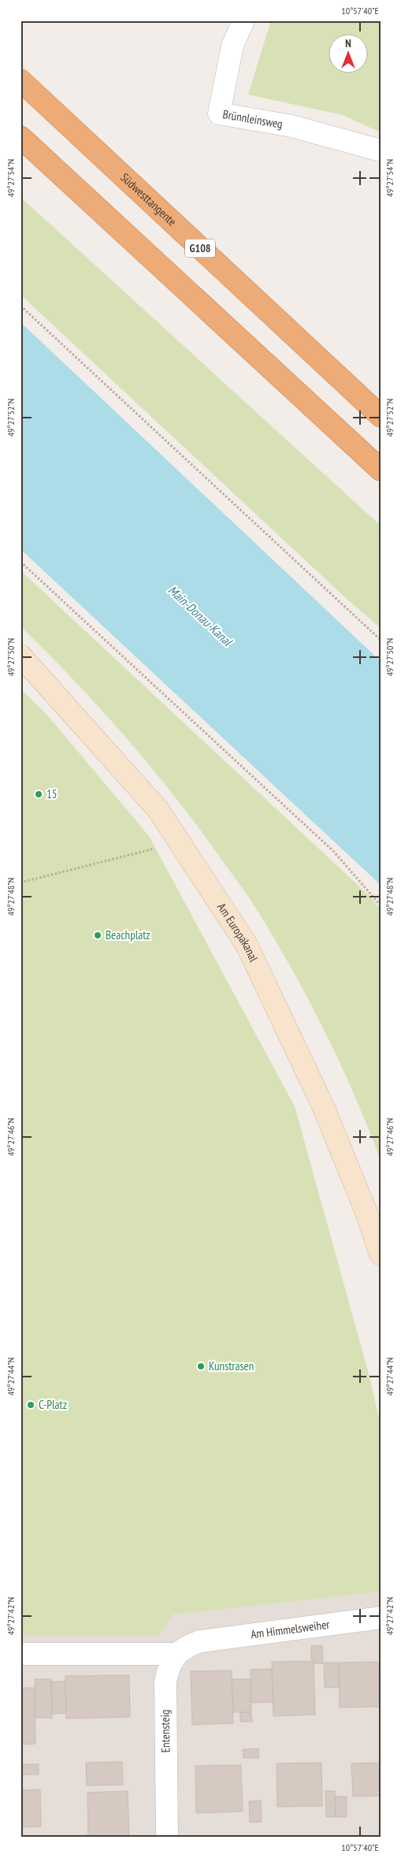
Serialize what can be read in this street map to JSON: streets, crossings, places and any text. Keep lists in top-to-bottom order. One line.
{"streets":{"highway":["Südwesttangente","G108"],"main road":["Am Europakanal"],"street":["Brünnleinsweg","Am Himmelsweiher","Entensteig"]},"crossings":[["Am Himmelsweiher","Entensteig"]],"water":["Main-Donau-Kanal"],"places":["15","Beachplatz","Kunstrasen","C-Platz"],"north":"top","coordinates":["10°57'40\"E","49°27'54\"N","49°27'52\"N","49°27'50\"N","49°27'48\"N","49°27'46\"N","49°27'44\"N","49°27'42\"N"]}
